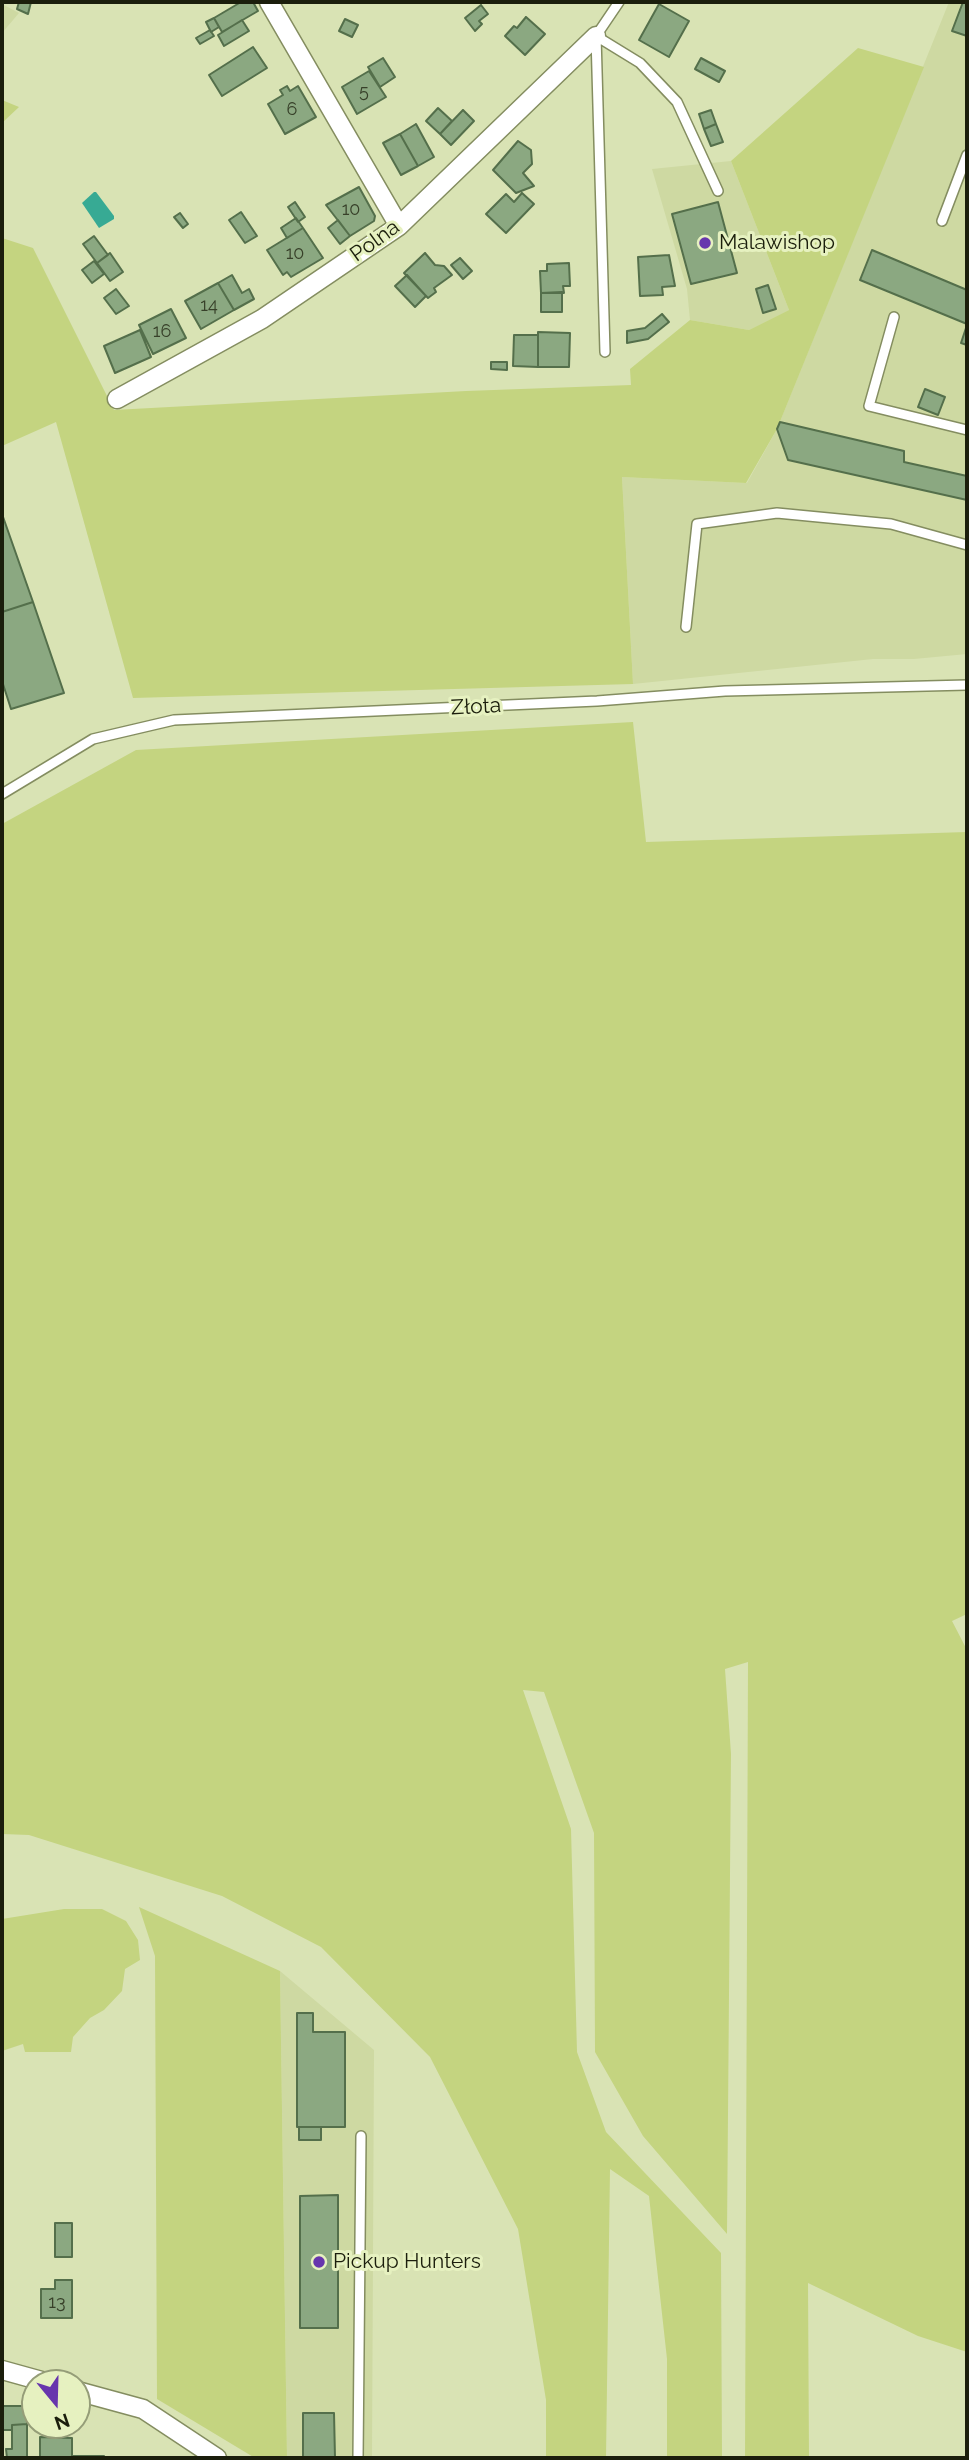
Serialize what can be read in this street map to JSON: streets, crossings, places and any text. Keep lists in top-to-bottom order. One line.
{"streets":{"street":["Polna"],"lane":["Złota"]},"places":["Malawishop","Pickup Hunters"],"house_numbers":["5","6","10","10","14","16","13"],"north":"bottom"}
